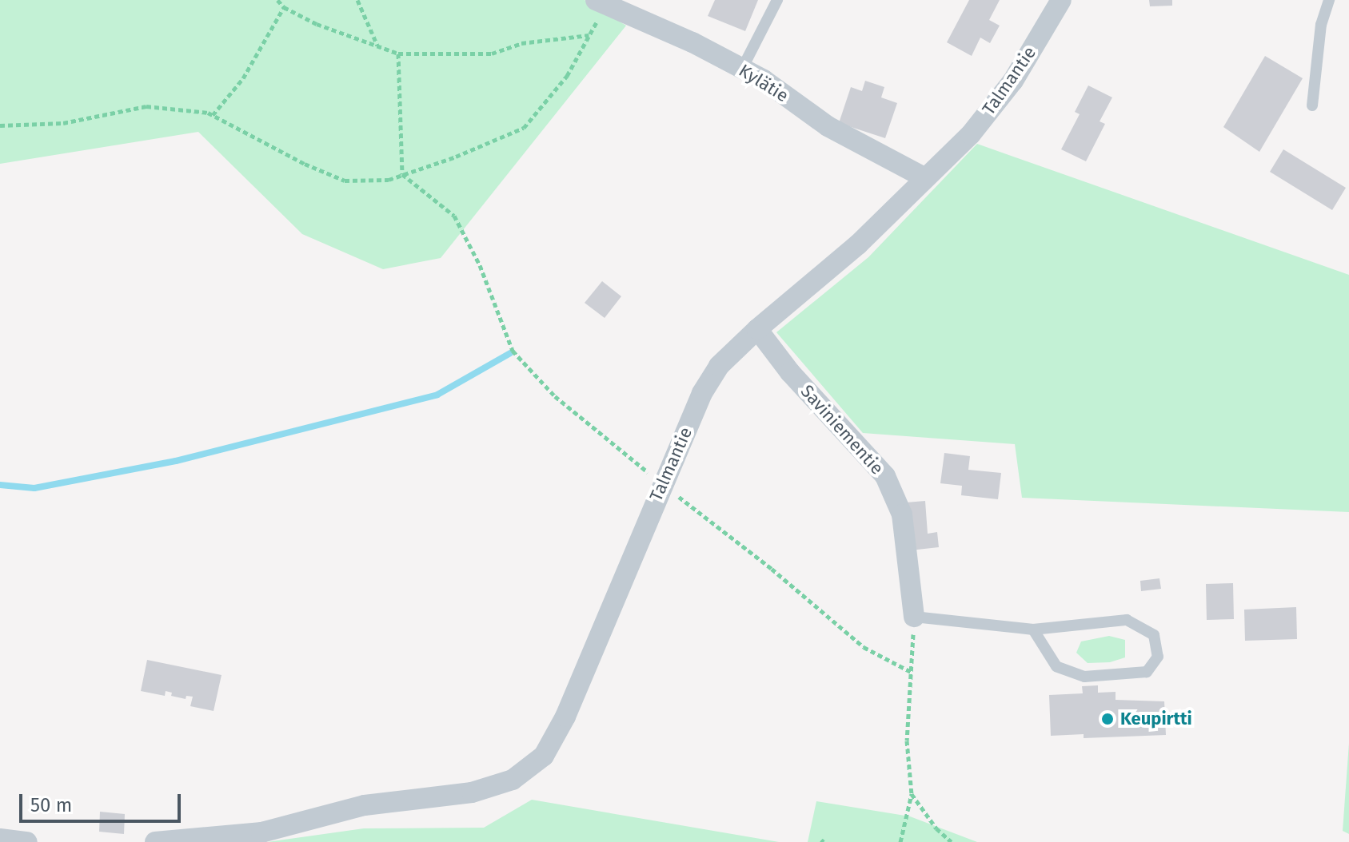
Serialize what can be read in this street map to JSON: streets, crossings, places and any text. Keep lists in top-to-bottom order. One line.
{"streets":{"street":["Talmantie","Kylätie","Saviniementie"]},"crossings":[["Talmantie","Kylätie"],["Talmantie","Saviniementie"]],"places":["Keupirtti"],"scale_bar":"50 m"}
